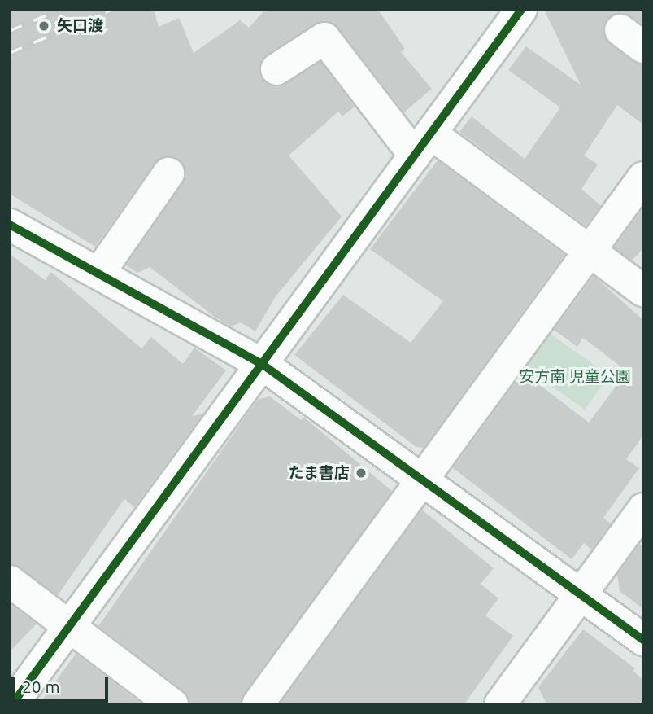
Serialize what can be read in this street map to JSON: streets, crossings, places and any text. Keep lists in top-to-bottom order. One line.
{"parks":["安方南 児童公園"],"places":["矢口渡","たま書店"],"scale_bar":"20 m"}
